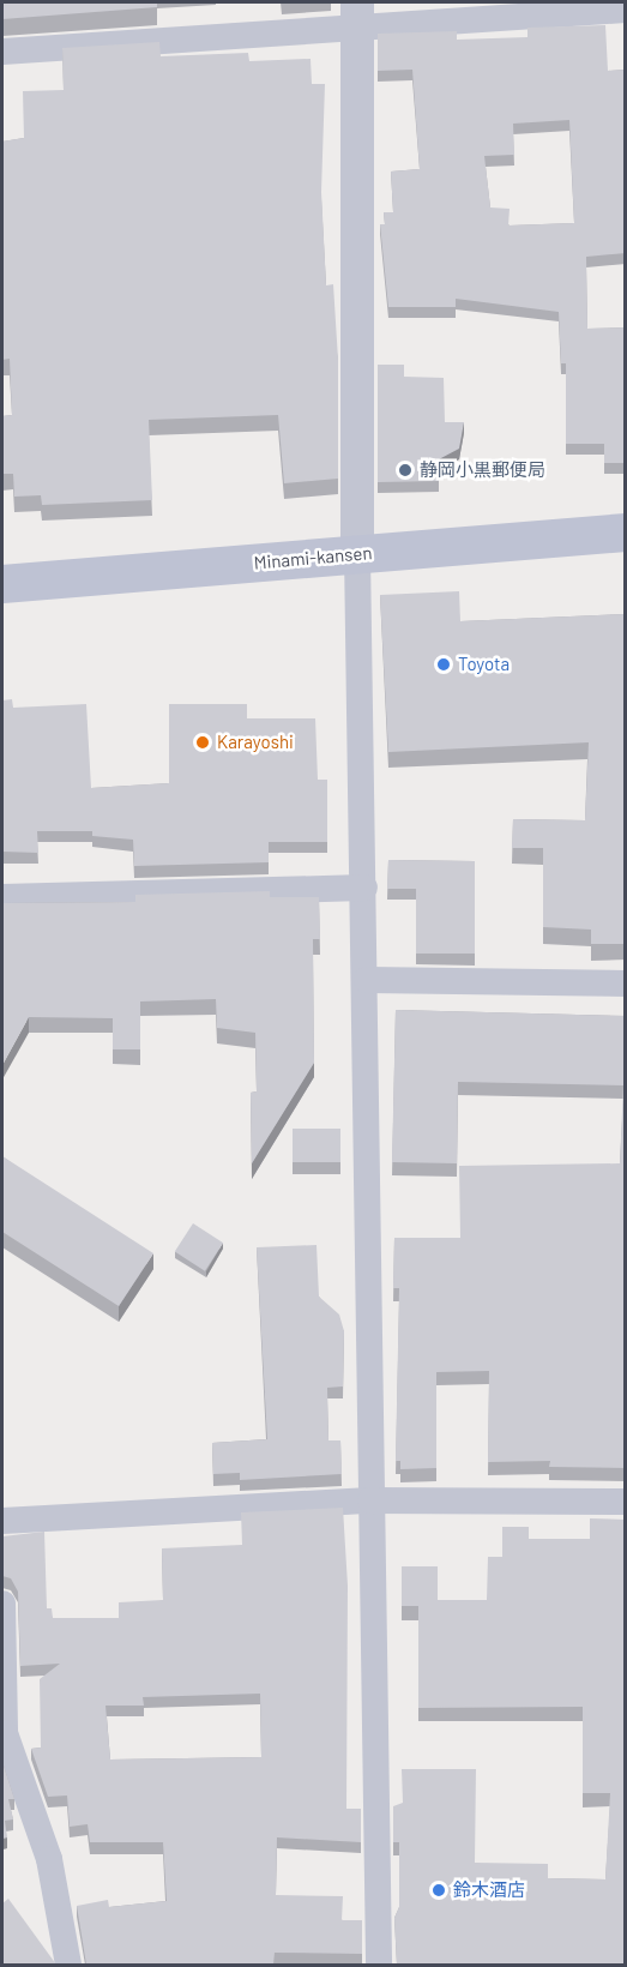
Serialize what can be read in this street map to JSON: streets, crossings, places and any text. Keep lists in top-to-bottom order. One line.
{"streets":{"main road":["Minami-kansen"]},"places":["静岡小黒郵便局","Toyota","Karayoshi","鈴木酒店"]}
